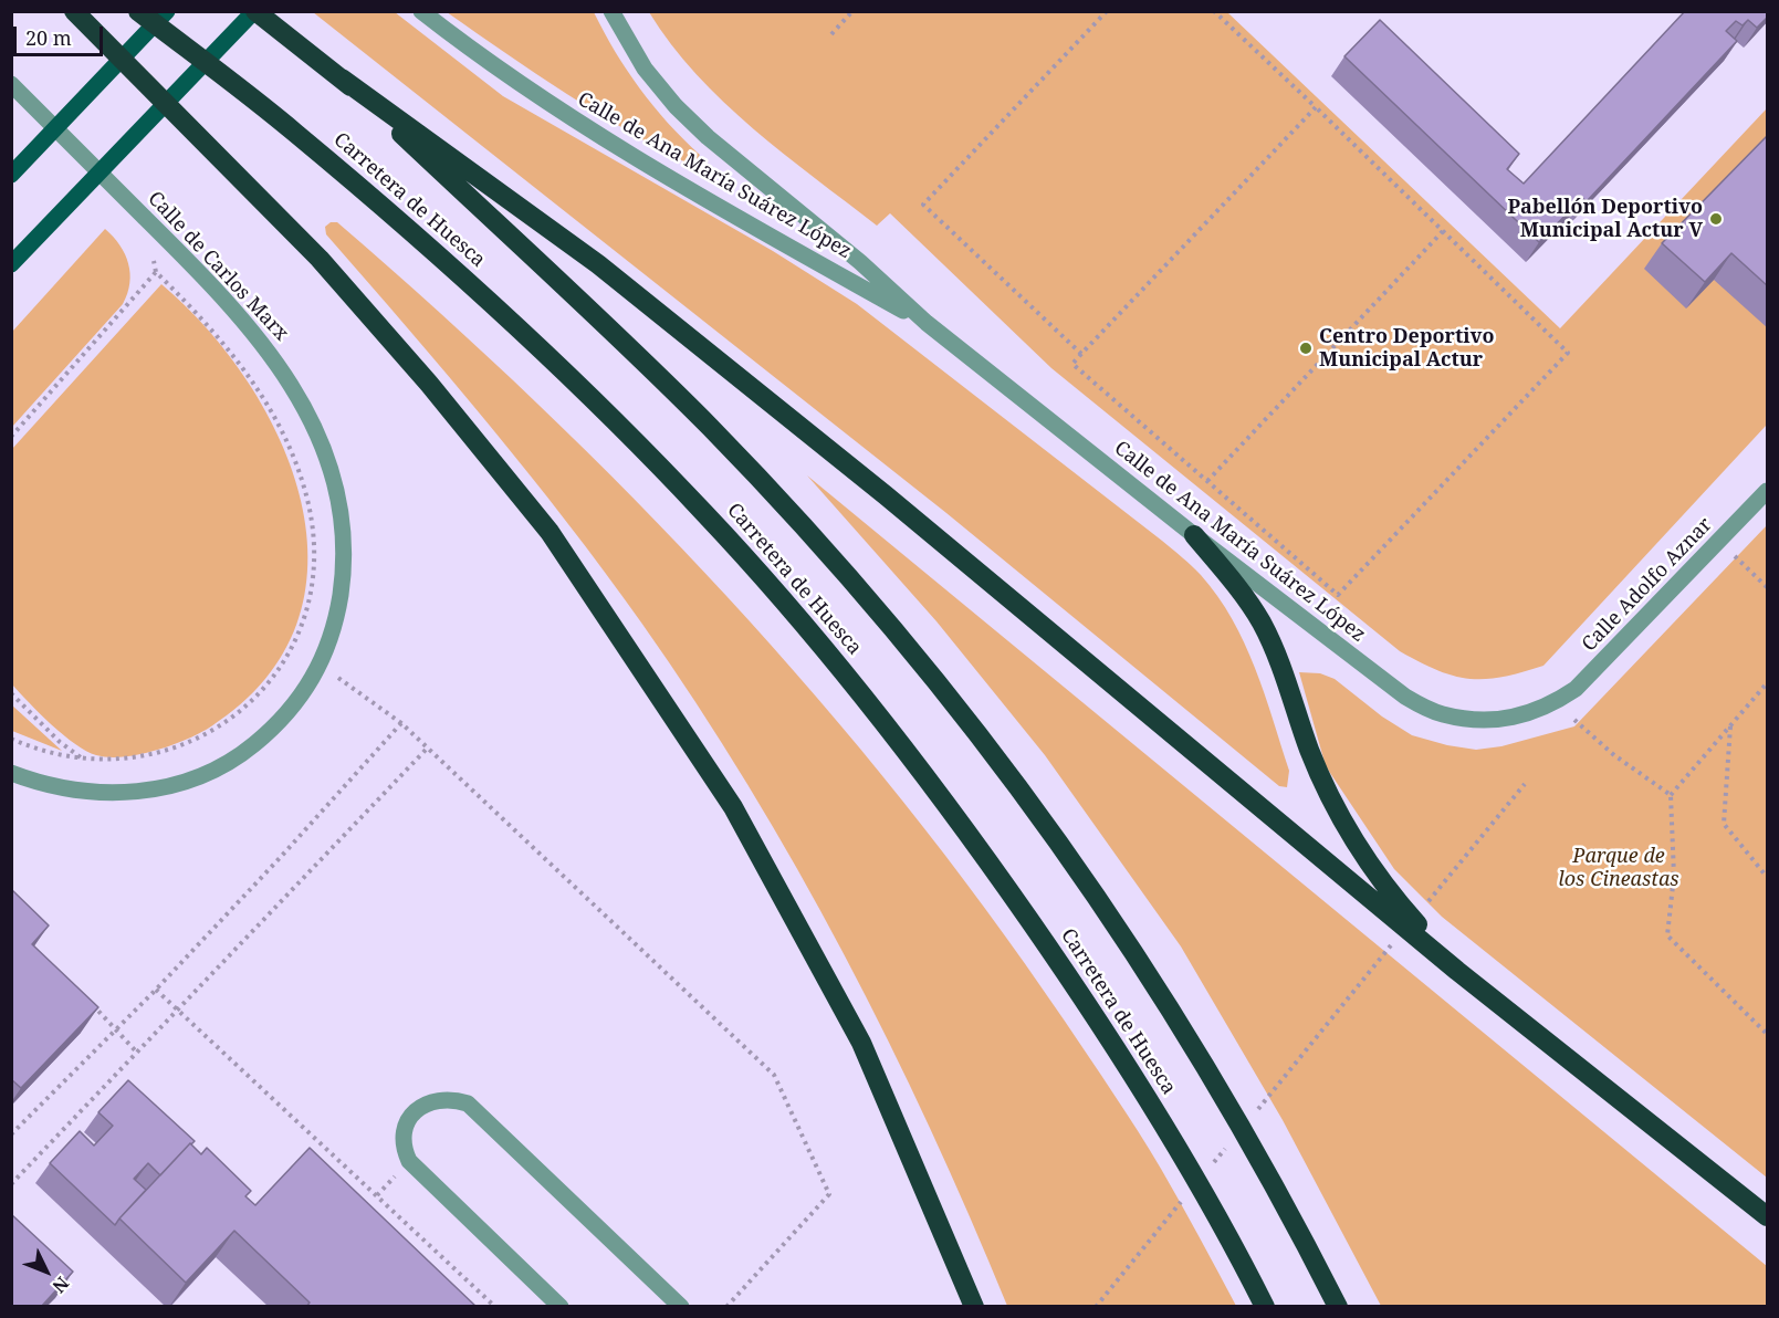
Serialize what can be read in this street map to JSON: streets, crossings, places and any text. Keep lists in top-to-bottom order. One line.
{"streets":{"highway":["Carretera de Huesca"],"street":["Calle de Ana María Suárez López","Calle de Carlos Marx","Calle Adolfo Aznar"]},"crossings":[["Calle de Ana María Suárez López","Calle Adolfo Aznar"]],"parks":["Parque de los Cineastas"],"places":["Pabellón Deportivo Municipal Actur V","Centro Deportivo Municipal Actur"],"scale_bar":"20 m","north":"bottom right"}
